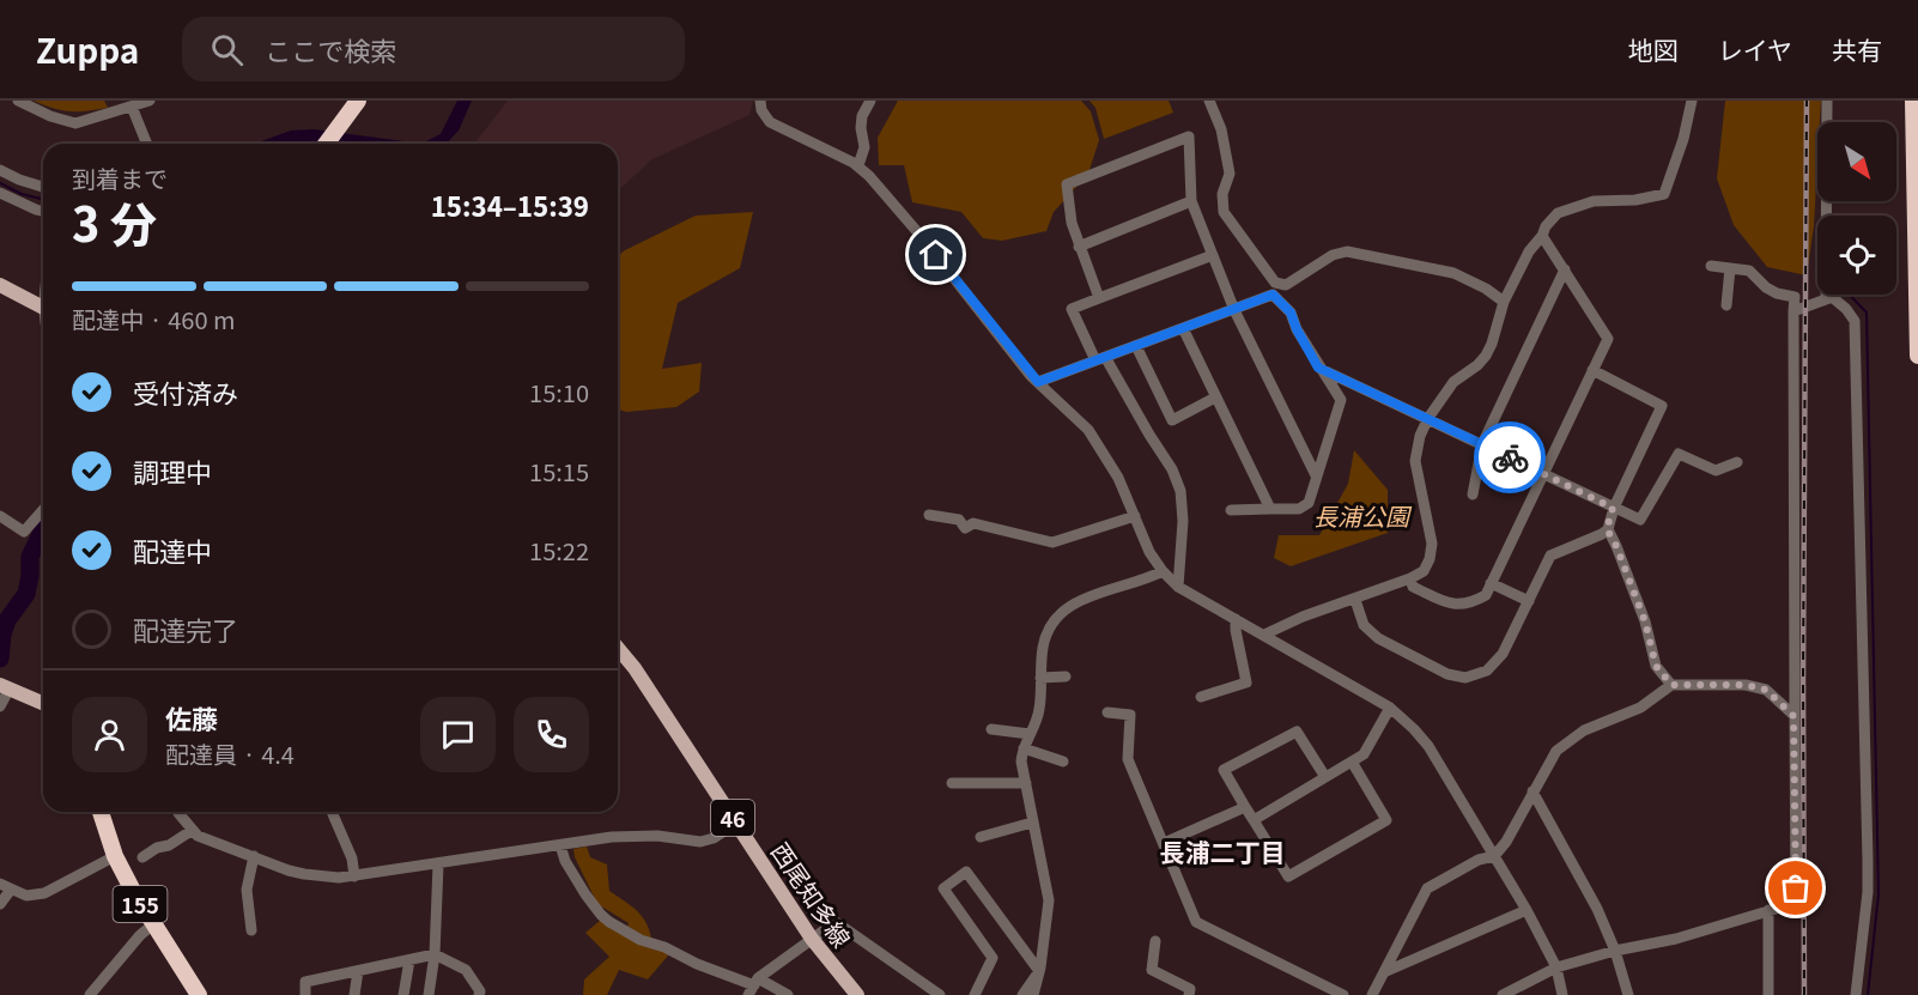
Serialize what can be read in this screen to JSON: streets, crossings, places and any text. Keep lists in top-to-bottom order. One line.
{"streets":{"highway":["155"],"main road":["46","西尾知多線"]},"districts":["長浦二丁目"],"parks":["長浦公園"],"north":"bottom right","page":{"header":"Zuppa","search":"ここで検索","nav":["地図","レイヤ","共有"],"heading":["3 分","到着まで","15:34–15:39"],"panel":["佐藤","配達員 · 4.4"],"bar":"配達中 · 460 m","list":[["受付済み","15:10"],["調理中","15:15"],["配達中","15:22"],"配達完了"]}}
